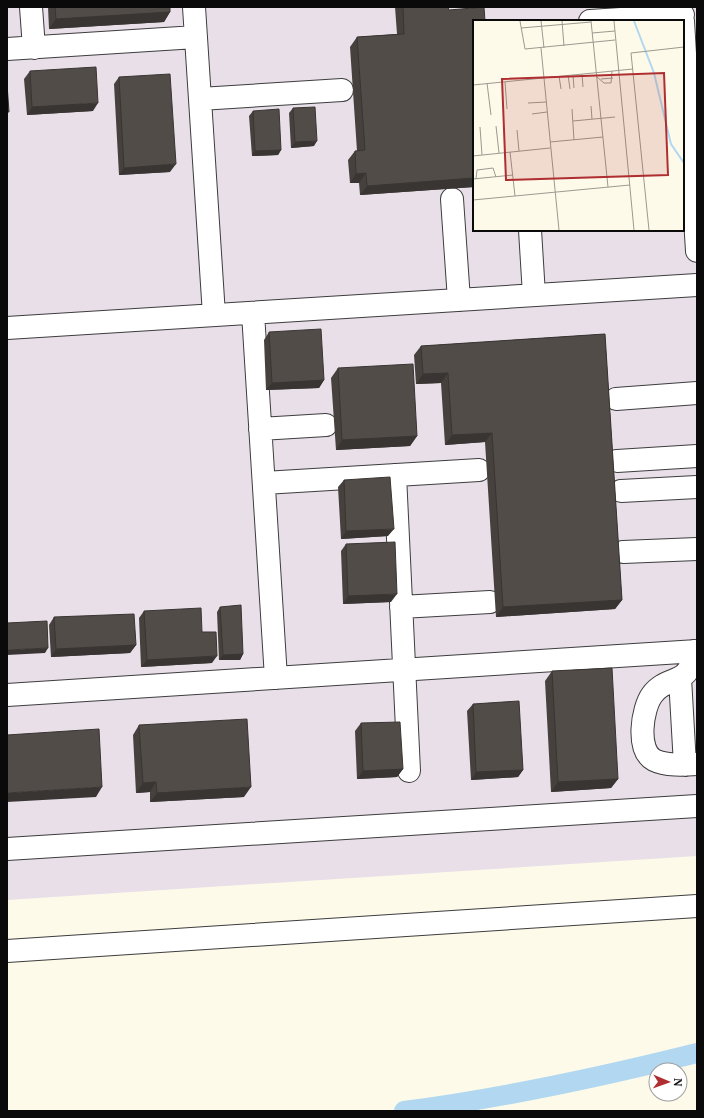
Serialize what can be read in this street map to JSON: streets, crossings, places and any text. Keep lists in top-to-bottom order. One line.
{"north":"right"}
